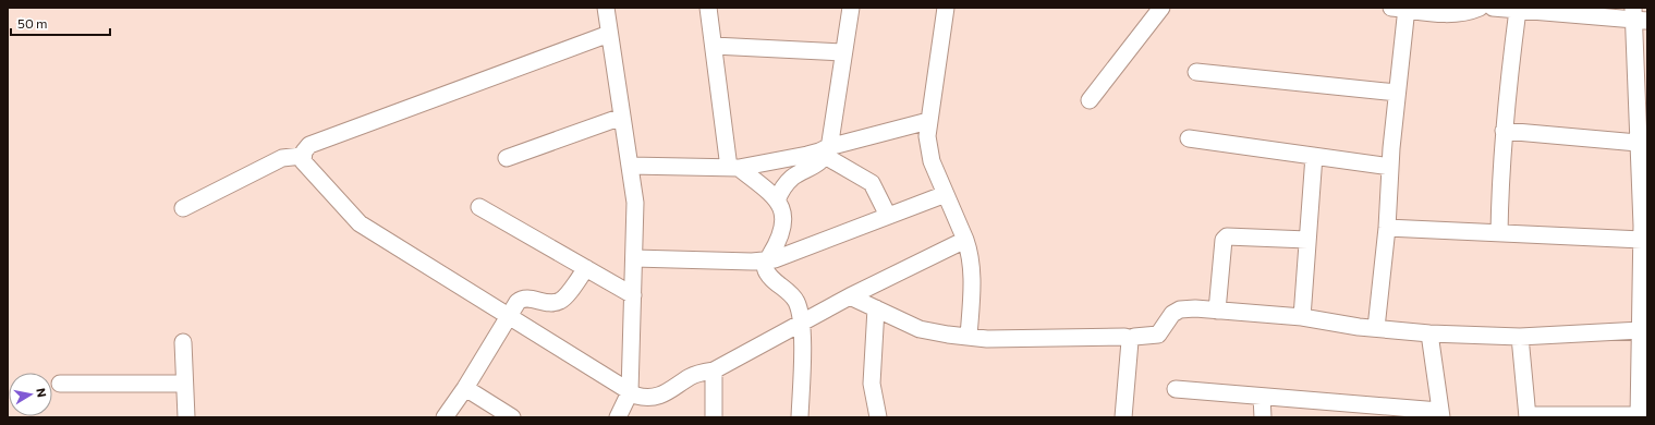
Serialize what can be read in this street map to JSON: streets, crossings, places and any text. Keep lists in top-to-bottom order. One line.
{"scale_bar":"50 m","north":"right"}
